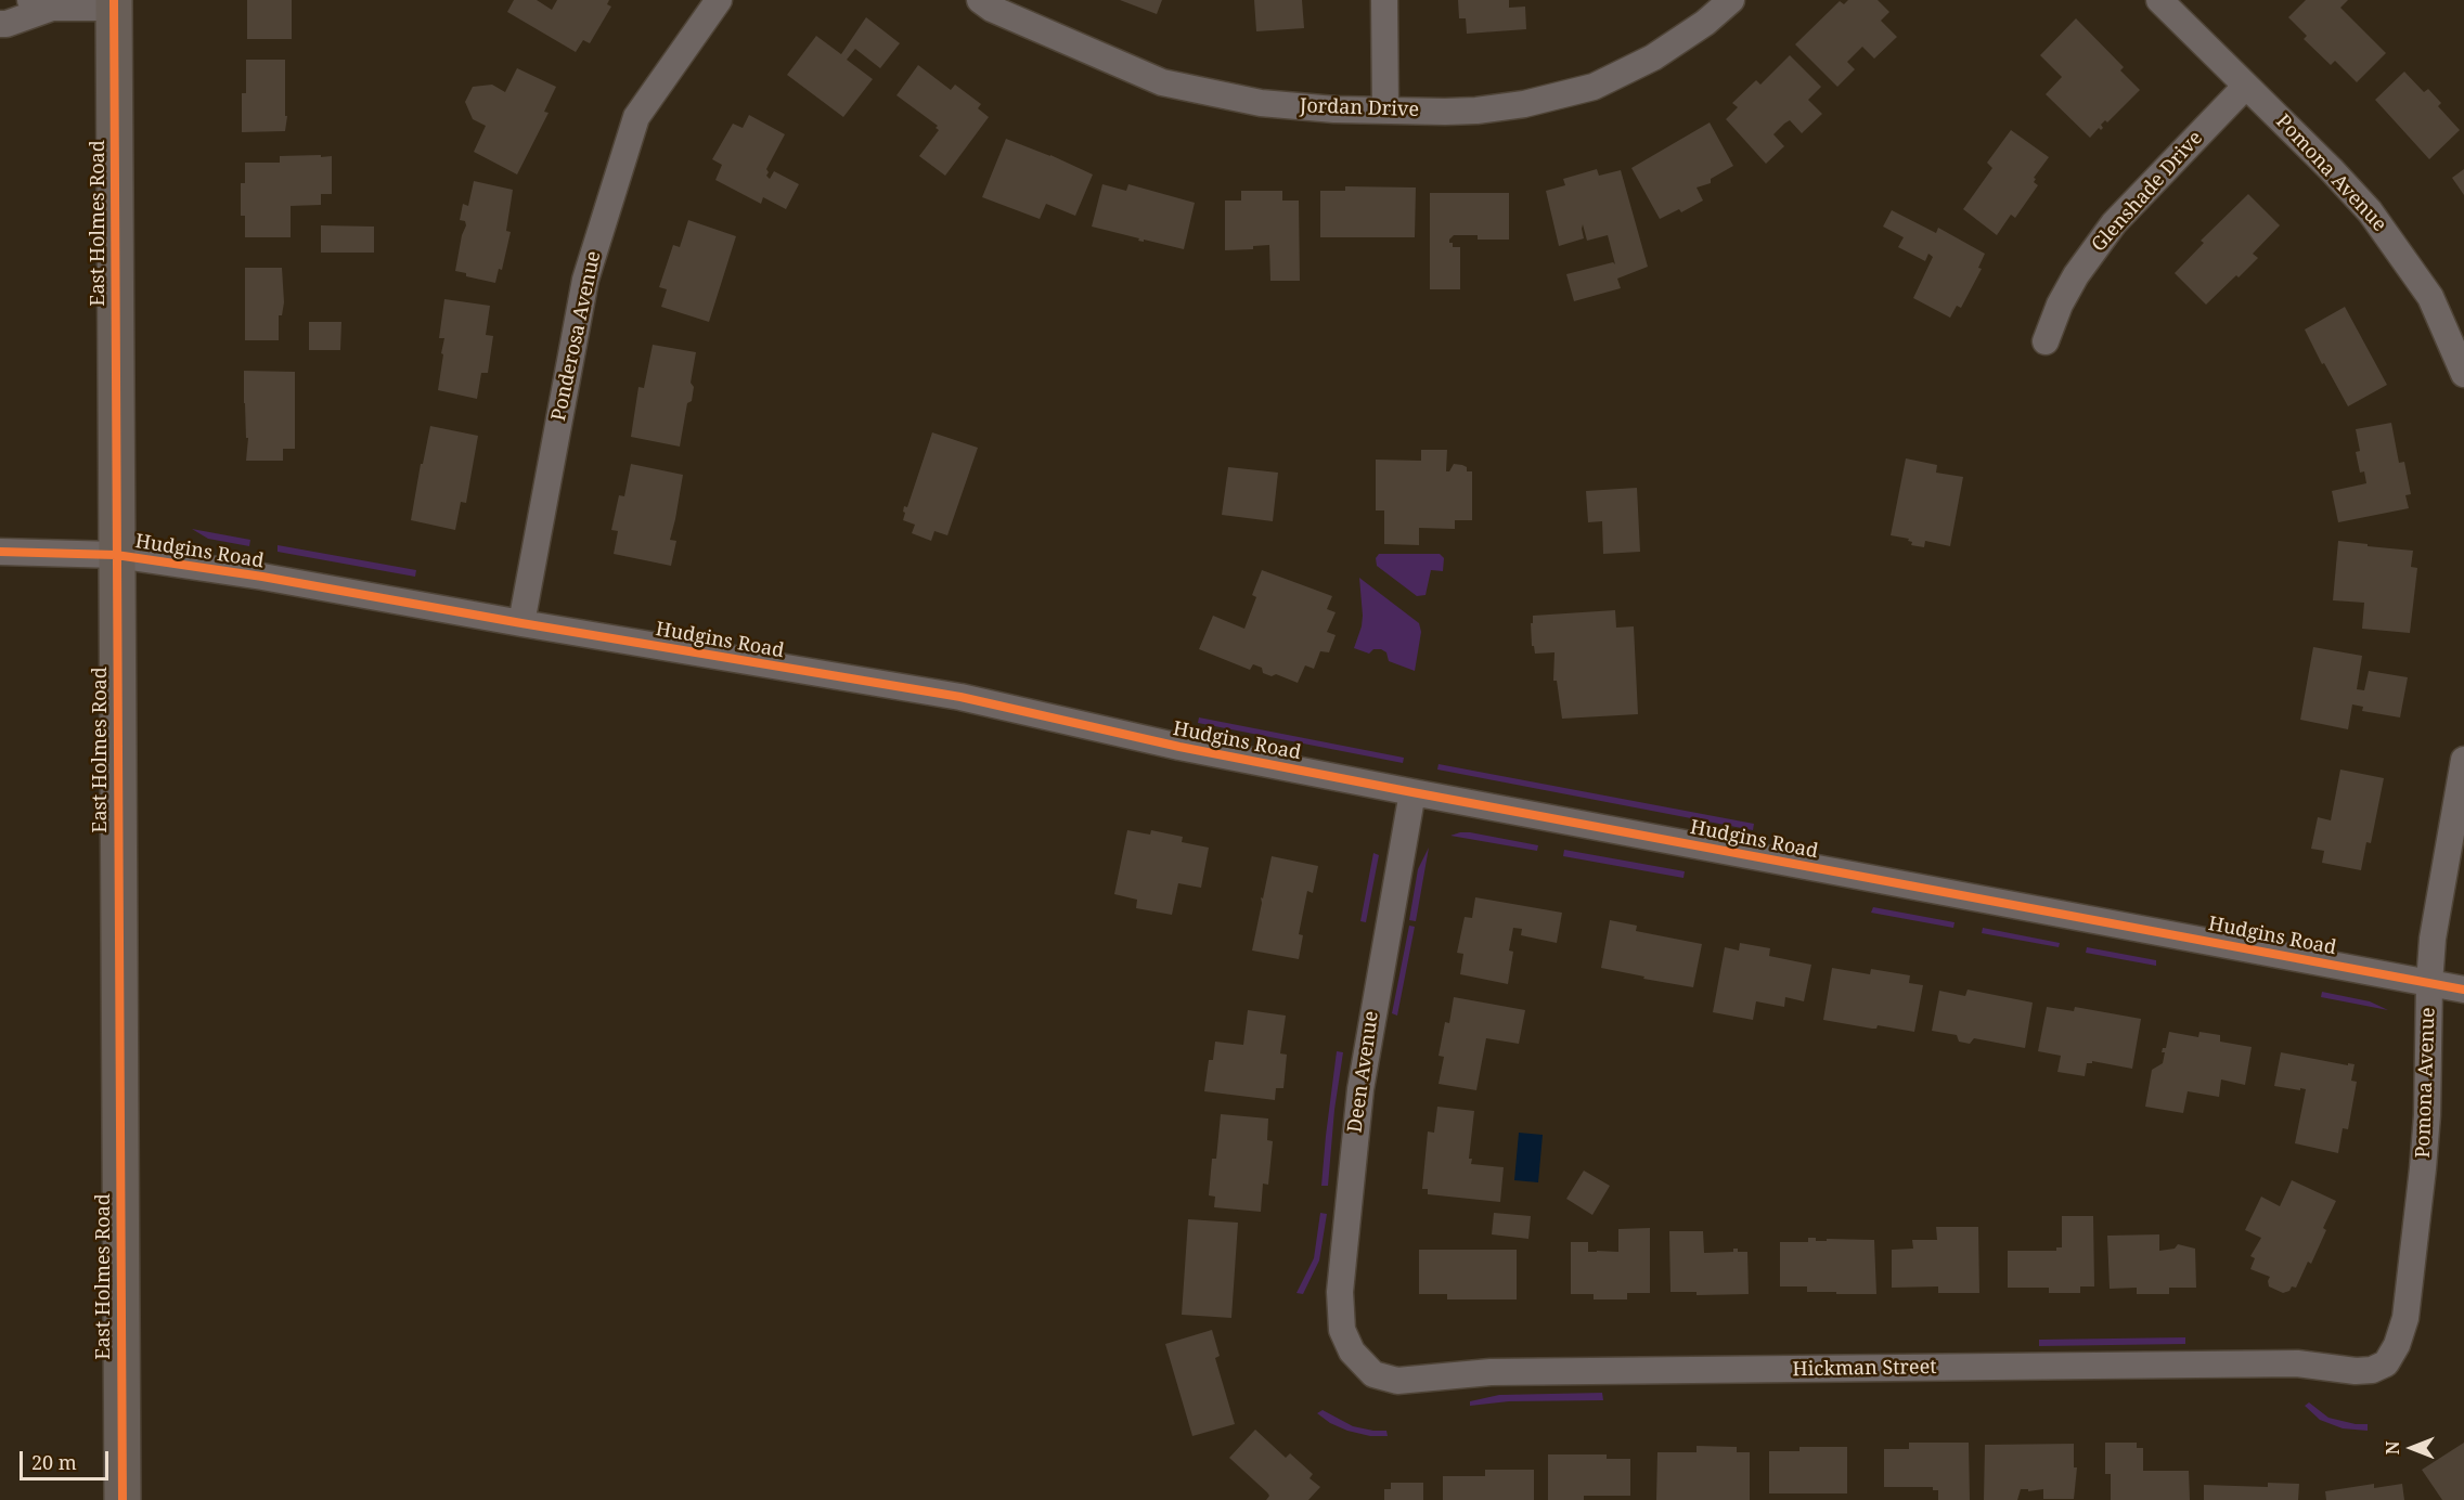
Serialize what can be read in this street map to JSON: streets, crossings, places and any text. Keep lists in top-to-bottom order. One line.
{"streets":{"main road":["East Holmes Road"],"street":["Jordan Drive","Pomona Avenue","Glenshade Drive","Ponderosa Avenue","Hudgins Road","Deen Avenue","Hickman Street"]},"crossings":[["Pomona Avenue","Glenshade Drive"],["Pomona Avenue","Hudgins Road"],["Pomona Avenue","Hickman Street"],["East Holmes Road","Hudgins Road"],["Ponderosa Avenue","Hudgins Road"],["Hudgins Road","Deen Avenue"],["Deen Avenue","Hickman Street"]],"scale_bar":"20 m","north":"left"}
